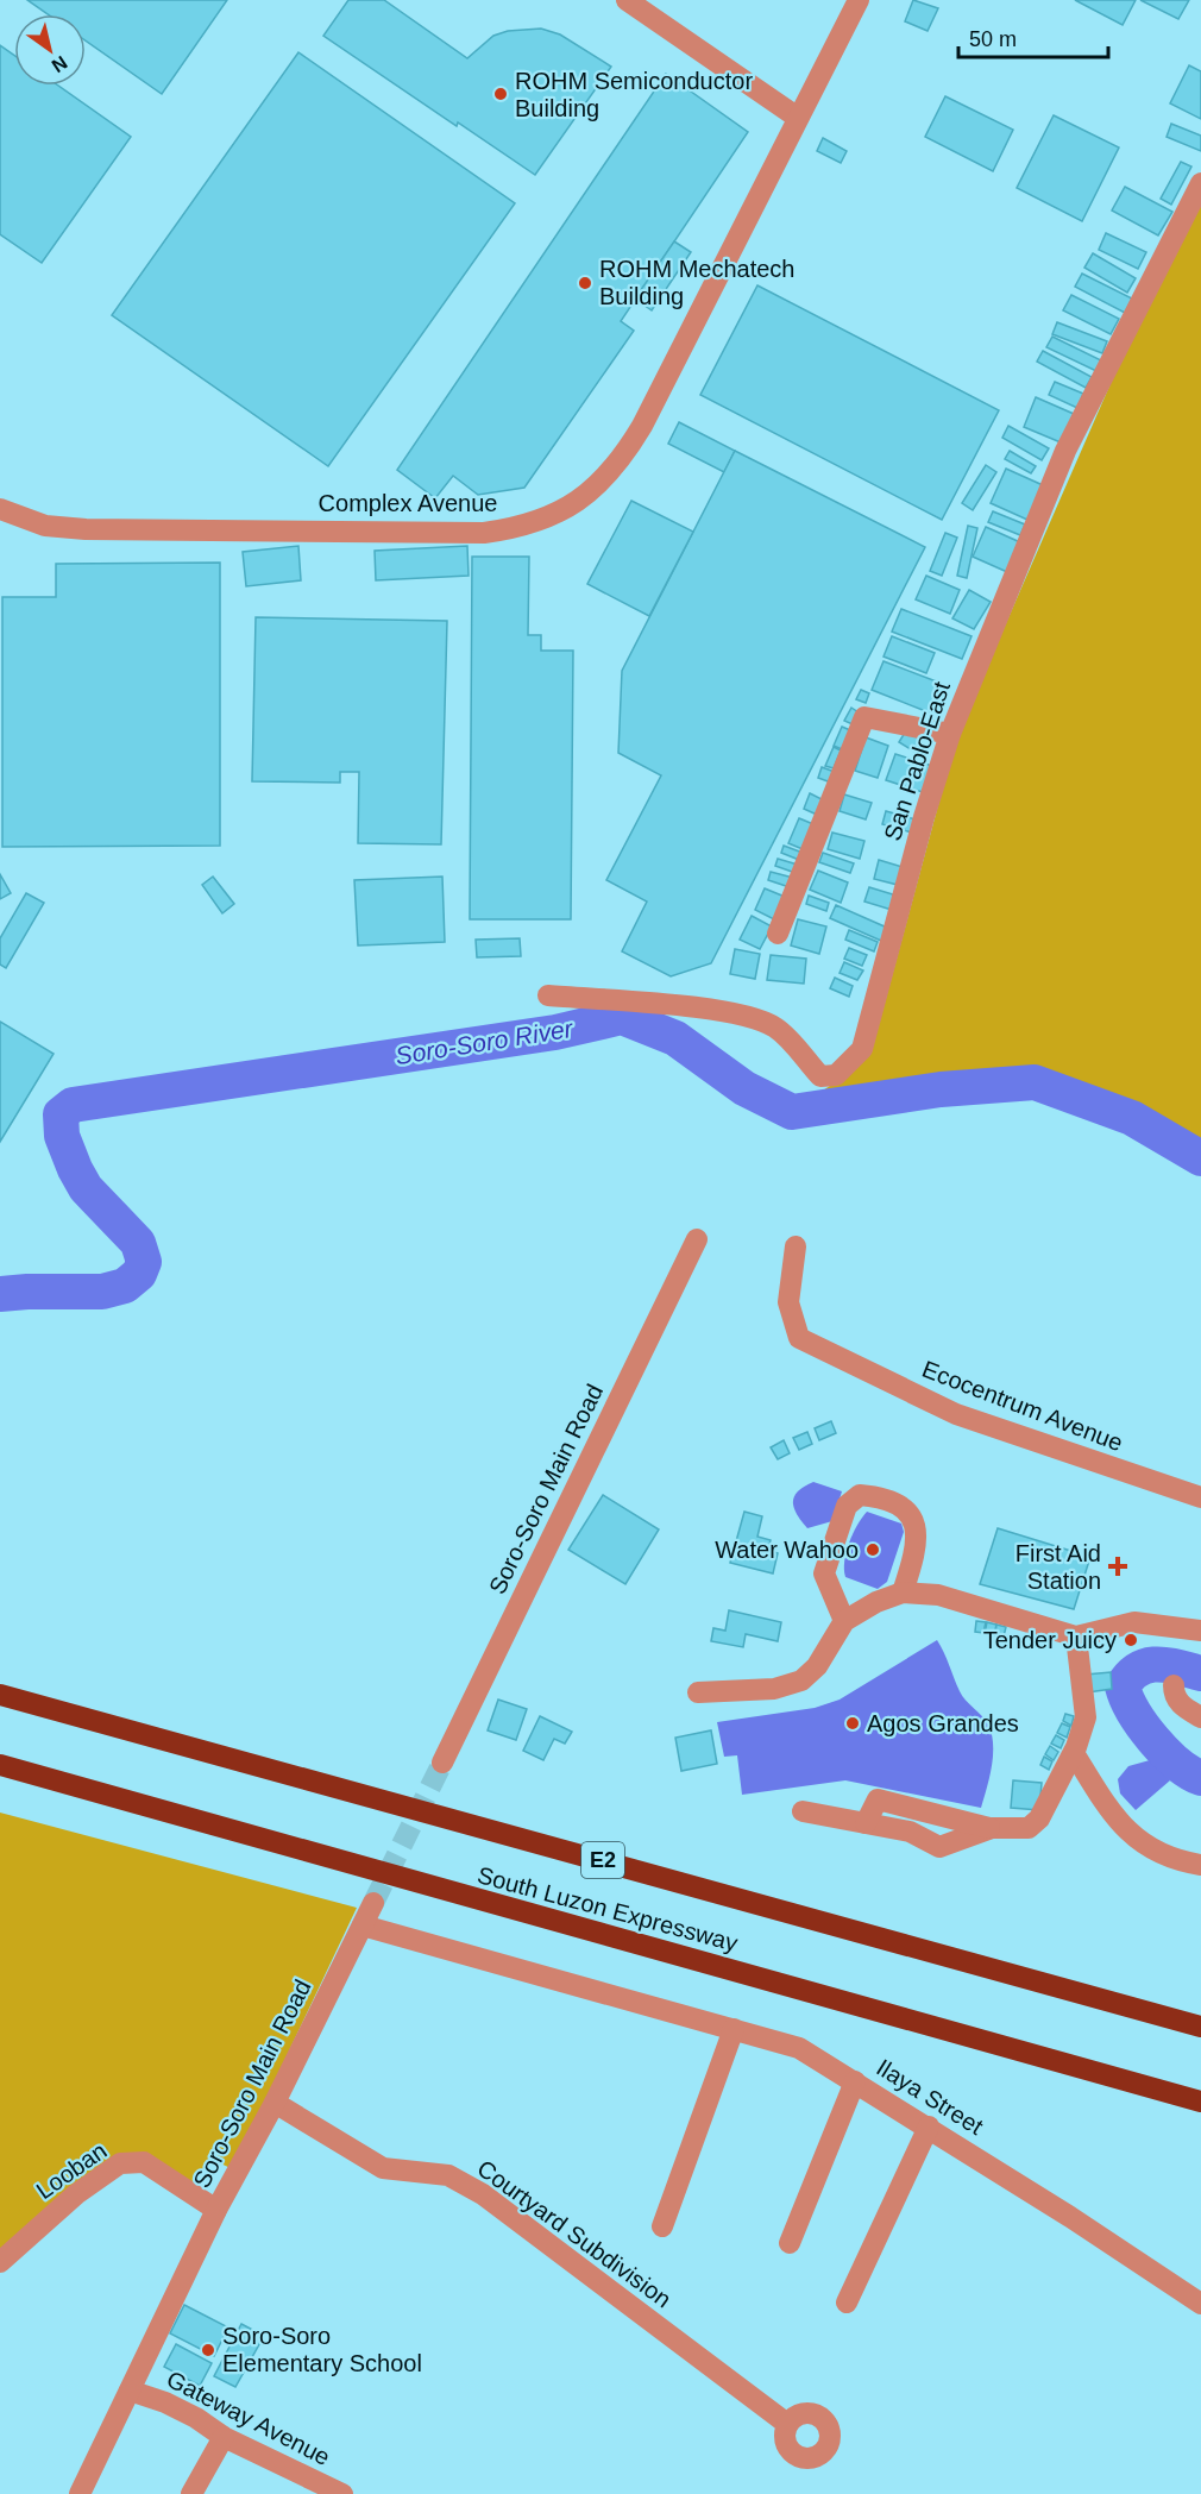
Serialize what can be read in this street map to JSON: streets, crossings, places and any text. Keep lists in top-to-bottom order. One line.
{"streets":{"highway":["E2","South Luzon Expressway"],"street":["Complex Avenue","San Pablo-East","Ecocentrum Avenue","Soro-Soro Main Road","Ilaya Street","Looban","Courtyard Subdivision","Gateway Avenue"]},"crossings":[["Soro-Soro Main Road","Ilaya Street"],["Soro-Soro Main Road","Looban"],["Soro-Soro Main Road","Courtyard Subdivision"],["Soro-Soro Main Road","Gateway Avenue"]],"water":["Soro-Soro River"],"places":{"other":["ROHM Semiconductor Building","ROHM Mechatech Building","Water Wahoo","Tender Juicy","Agos Grandes","Soro-Soro Elementary School"],"health":["First Aid Station"]},"scale_bar":"50 m","north":"bottom right"}
